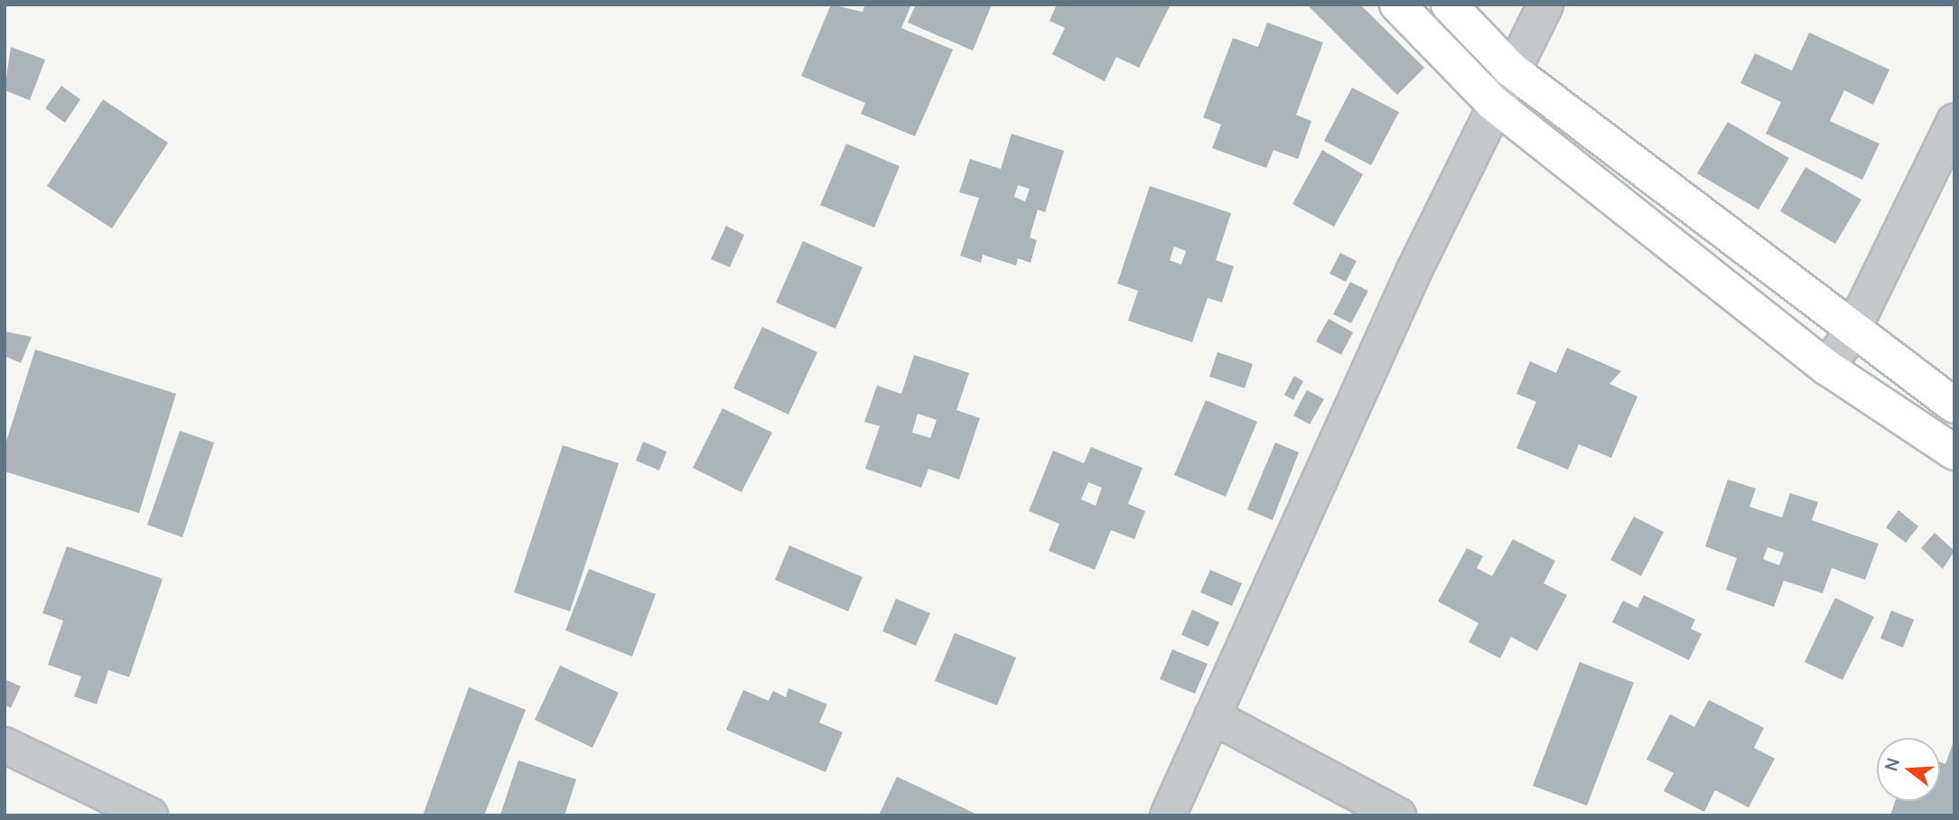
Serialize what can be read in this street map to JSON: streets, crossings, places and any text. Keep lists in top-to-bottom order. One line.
{"north":"left"}
